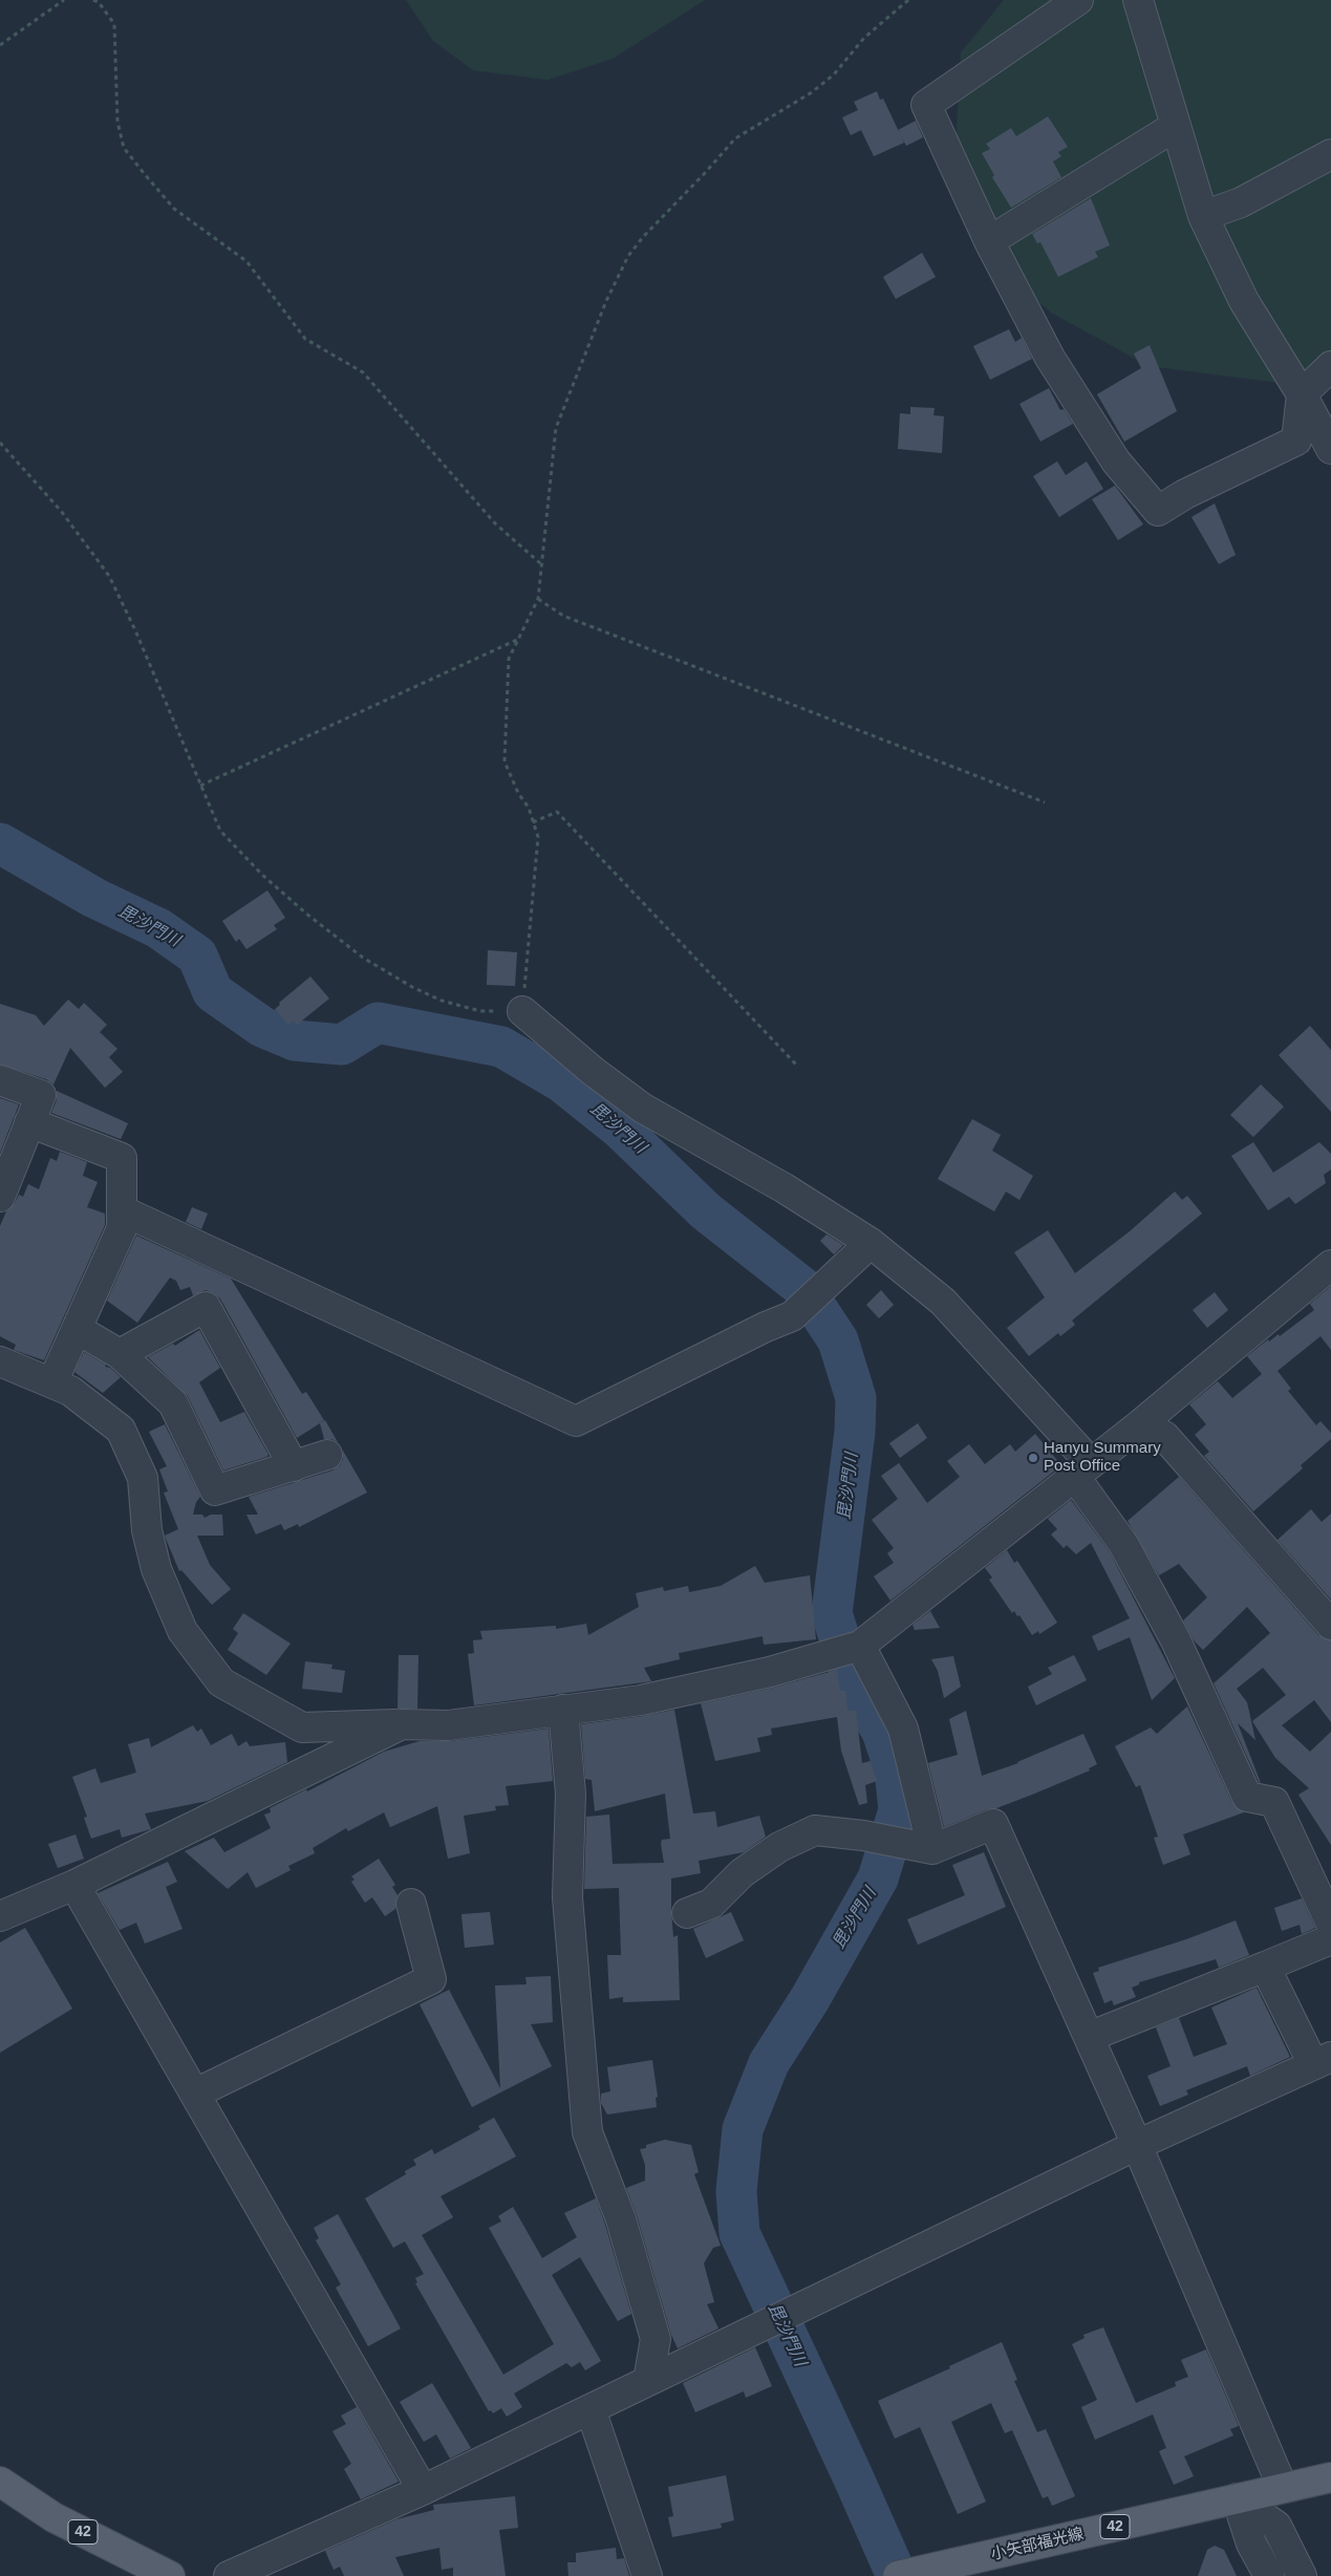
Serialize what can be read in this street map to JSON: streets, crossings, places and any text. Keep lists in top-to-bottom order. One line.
{"streets":{"main road":["42","小矢部福光線"]},"water":["毘沙門川"],"places":["Hanyu Summary Post Office"]}
